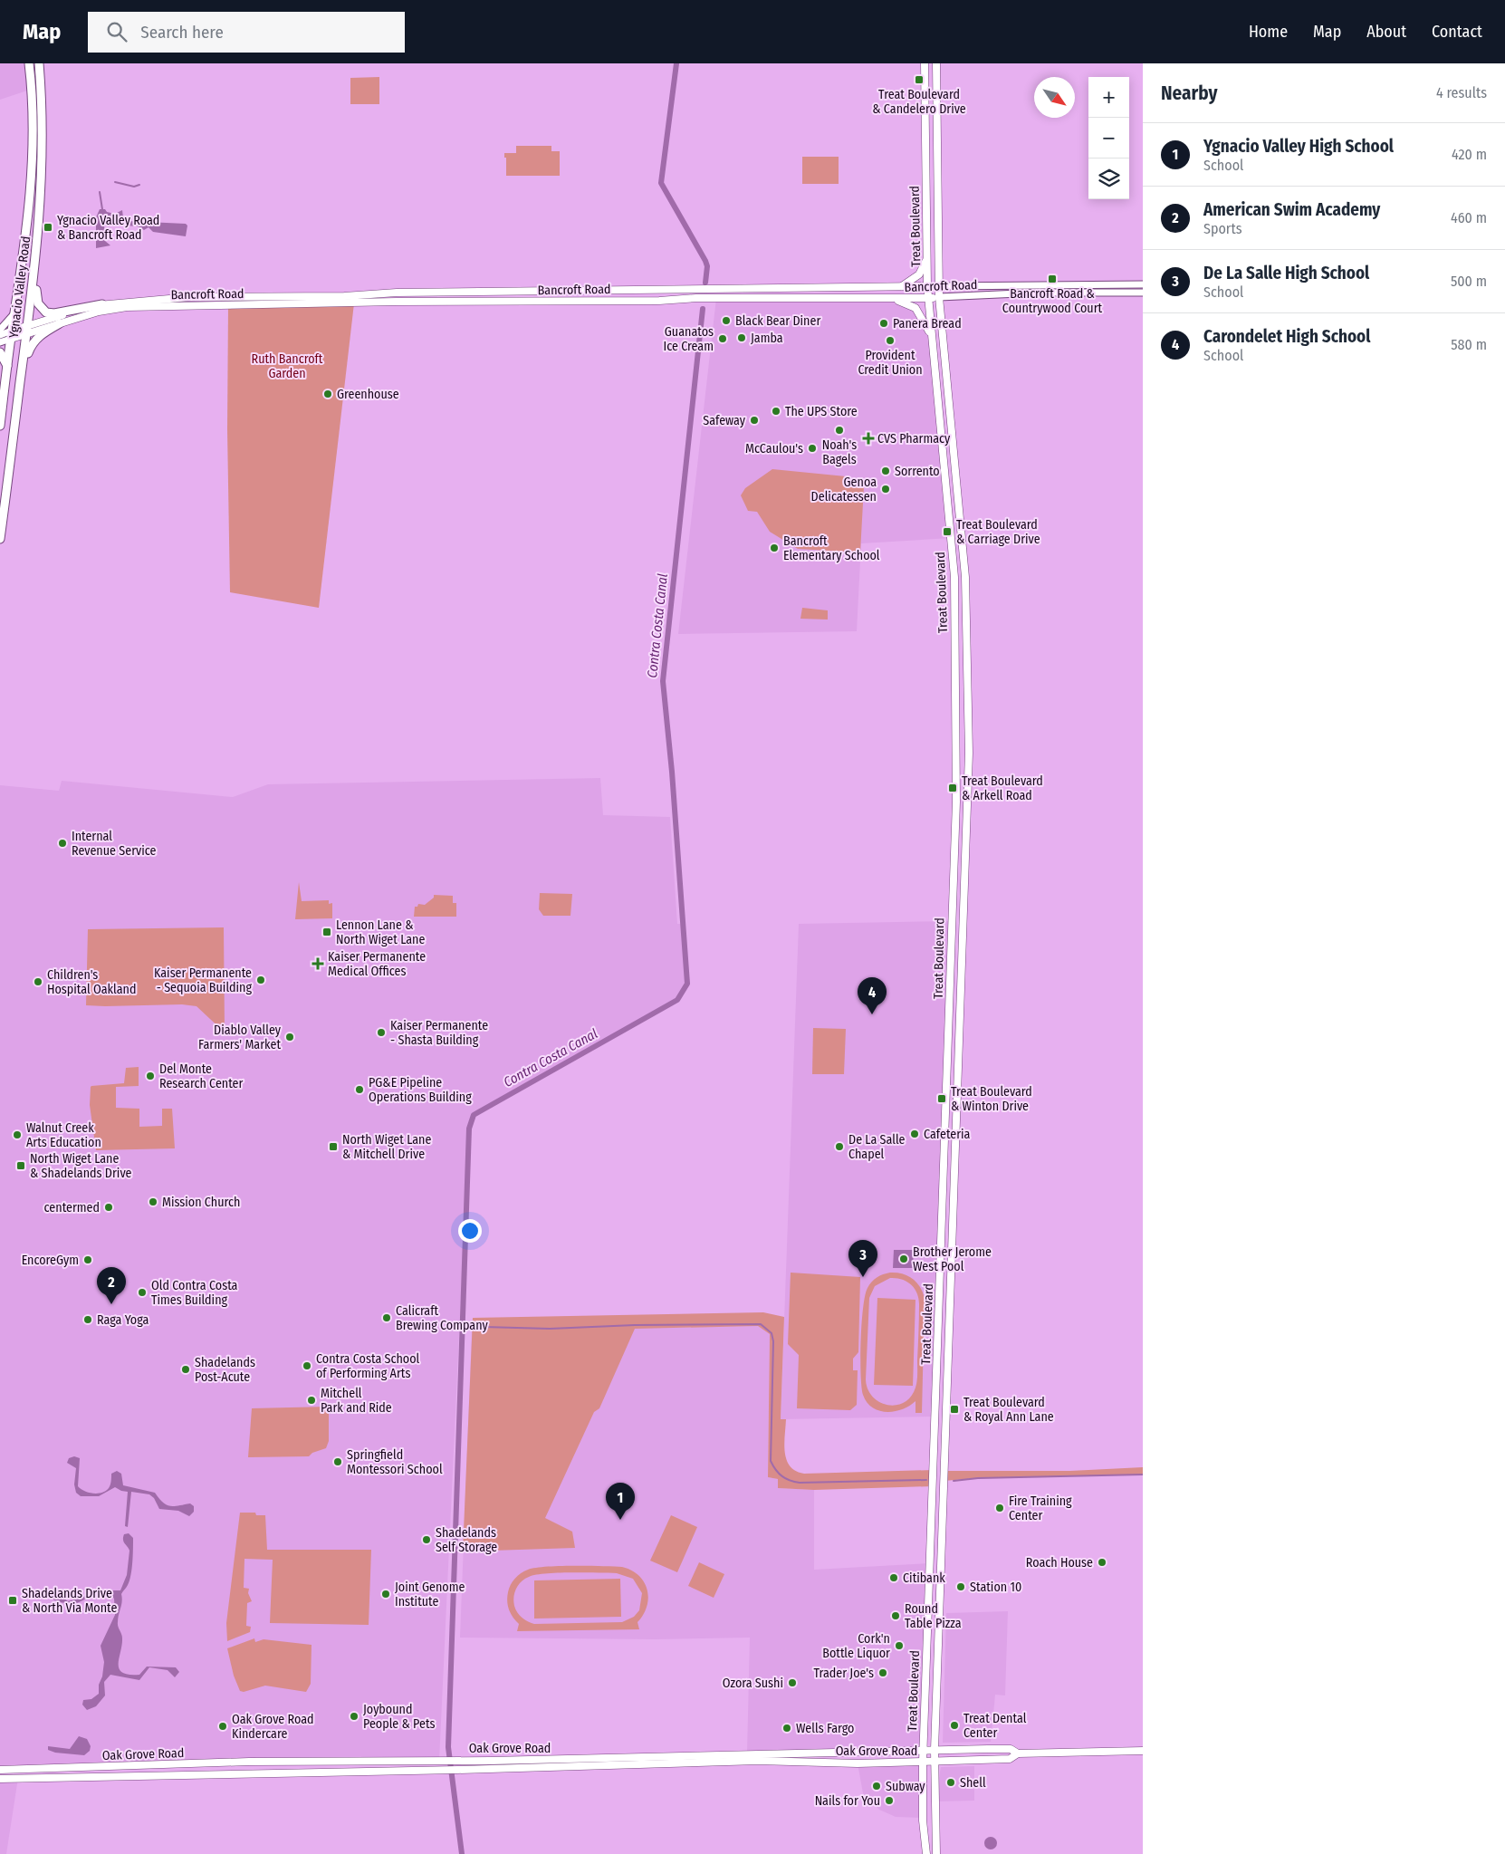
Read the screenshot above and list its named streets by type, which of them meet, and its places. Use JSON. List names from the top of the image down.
{
  "streets": {
    "highway": ["Ygnacio Valley Road"],
    "main road": ["Treat Boulevard", "Bancroft Road", "Oak Grove Road"]
  },
  "crossings": [
    ["Treat Boulevard", "Bancroft Road"],
    ["Treat Boulevard", "Oak Grove Road"],
    ["Bancroft Road", "Ygnacio Valley Road"]
  ],
  "water": ["Contra Costa Canal"],
  "parks": ["Ruth Bancroft Garden"],
  "places": {
    "transit": [
      "Treat Boulevard & Candelero Drive",
      "Ygnacio Valley Road & Bancroft Road",
      "Bancroft Road & Countrywood Court",
      "Treat Boulevard & Carriage Drive",
      "Treat Boulevard & Arkell Road",
      "Lennon Lane & North Wiget Lane",
      "Treat Boulevard & Winton Drive",
      "North Wiget Lane & Mitchell Drive",
      "North Wiget Lane & Shadelands Drive",
      "Treat Boulevard & Royal Ann Lane",
      "Shadelands Drive & North Via Monte"
    ],
    "other": [
      "Black Bear Diner",
      "Panera Bread",
      "Jamba",
      "Guanatos Ice Cream",
      "Provident Credit Union",
      "Greenhouse",
      "The UPS Store",
      "Safeway",
      "Noah's Bagels",
      "McCaulou's",
      "Sorrento",
      "Genoa Delicatessen",
      "Bancroft Elementary School",
      "Internal Revenue Service",
      "Kaiser Permanente - Sequoia Building",
      "Children's Hospital Oakland",
      "Kaiser Permanente - Shasta Building",
      "Diablo Valley Farmers' Market",
      "Del Monte Research Center",
      "PG&E Pipeline Operations Building",
      "Cafeteria",
      "Walnut Creek Arts Education",
      "De La Salle Chapel",
      "Mission Church",
      "centermed",
      "Brother Jerome West Pool",
      "EncoreGym",
      "Old Contra Costa Times Building",
      "Calicraft Brewing Company",
      "Raga Yoga",
      "Contra Costa School of Performing Arts",
      "Shadelands Post-Acute",
      "Mitchell Park and Ride",
      "Springfield Montessori School",
      "Fire Training Center",
      "Shadelands Self Storage",
      "Roach House",
      "Citibank",
      "Station 10",
      "Joint Genome Institute",
      "Round Table Pizza",
      "Cork'n Bottle Liquor",
      "Trader Joe's",
      "Ozora Sushi",
      "Joybound People & Pets",
      "Treat Dental Center",
      "Oak Grove Road Kindercare",
      "Wells Fargo",
      "Shell",
      "Subway",
      "Nails for You"
    ],
    "health": ["CVS Pharmacy", "Kaiser Permanente Medical Offices"]
  },
  "north": "bottom right",
  "page": {
    "header": "Map",
    "search": "Search here",
    "nav": [
      "Home",
      "Map",
      "About",
      "Contact"
    ],
    "heading": ["Nearby", "4 results"],
    "map_buttons": ["+", "−"],
    "list": [
      {
        "mark": "1",
        "name": "Ygnacio Valley High School",
        "note": "School",
        "value": "420 m"
      },
      {
        "mark": "2",
        "name": "American Swim Academy",
        "note": "Sports",
        "value": "460 m"
      },
      {
        "mark": "3",
        "name": "De La Salle High School",
        "note": "School",
        "value": "500 m"
      },
      {
        "mark": "4",
        "name": "Carondelet High School",
        "note": "School",
        "value": "580 m"
      }
    ],
    "pins": [
      "4",
      "3",
      "2",
      "1"
    ]
  }
}
